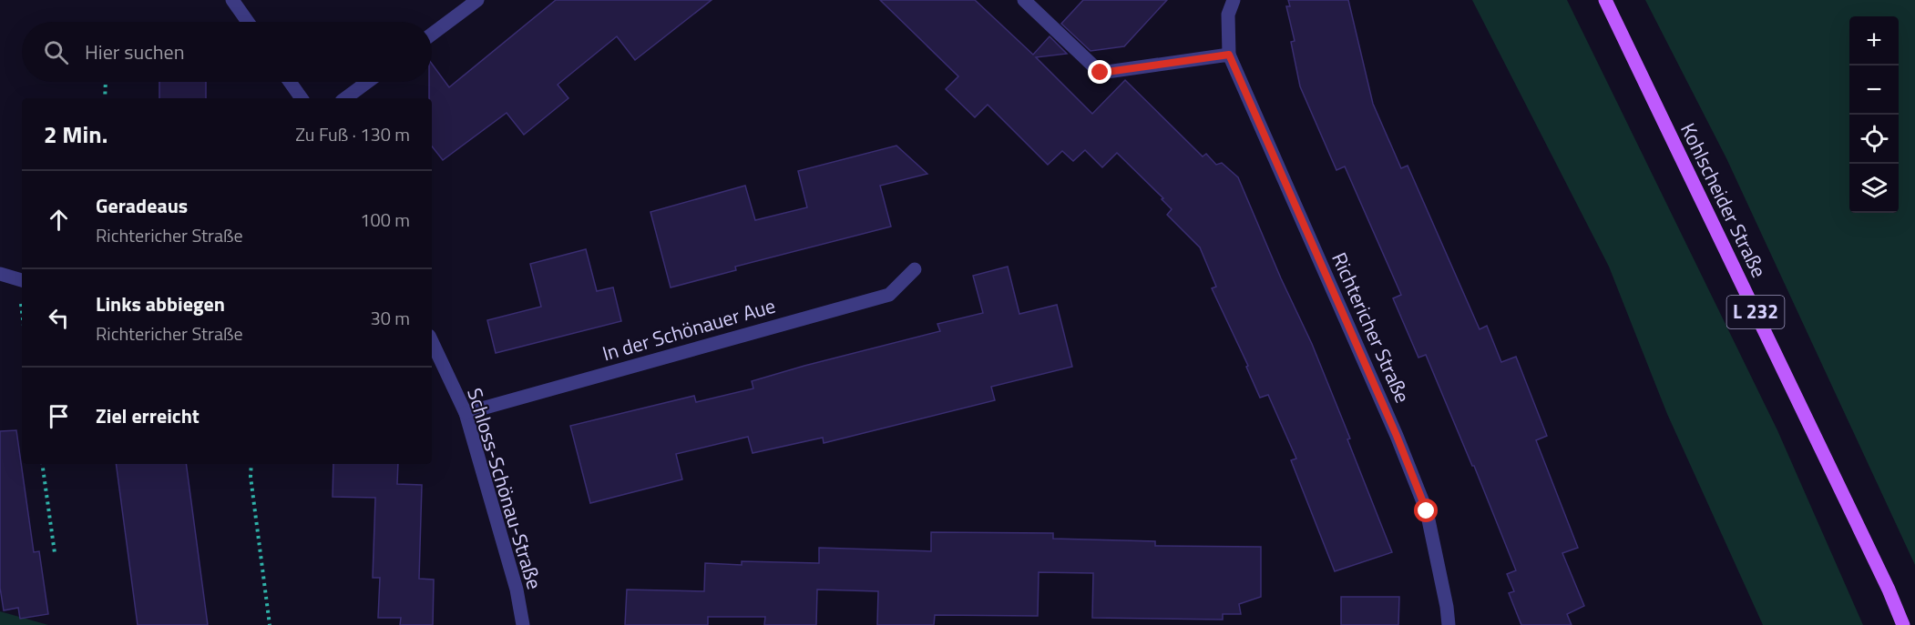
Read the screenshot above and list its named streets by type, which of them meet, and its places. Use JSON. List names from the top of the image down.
{
  "streets": {
    "main road": ["Kohlscheider Straße", "L 232"],
    "street": ["Richtericher Straße", "In der Schönauer Aue", "Schloss-Schönau-Straße"]
  },
  "crossings": [
    ["In der Schönauer Aue", "Schloss-Schönau-Straße"]
  ],
  "page": {
    "map_buttons": ["+", "−"],
    "search": "Hier suchen",
    "heading": ["2 Min.", "Zu Fuß · 130 m"],
    "list": [
      ["Geradeaus", "Richtericher Straße", "100 m"],
      ["Links abbiegen", "Richtericher Straße", "30 m"],
      "Ziel erreicht"
    ]
  }
}
